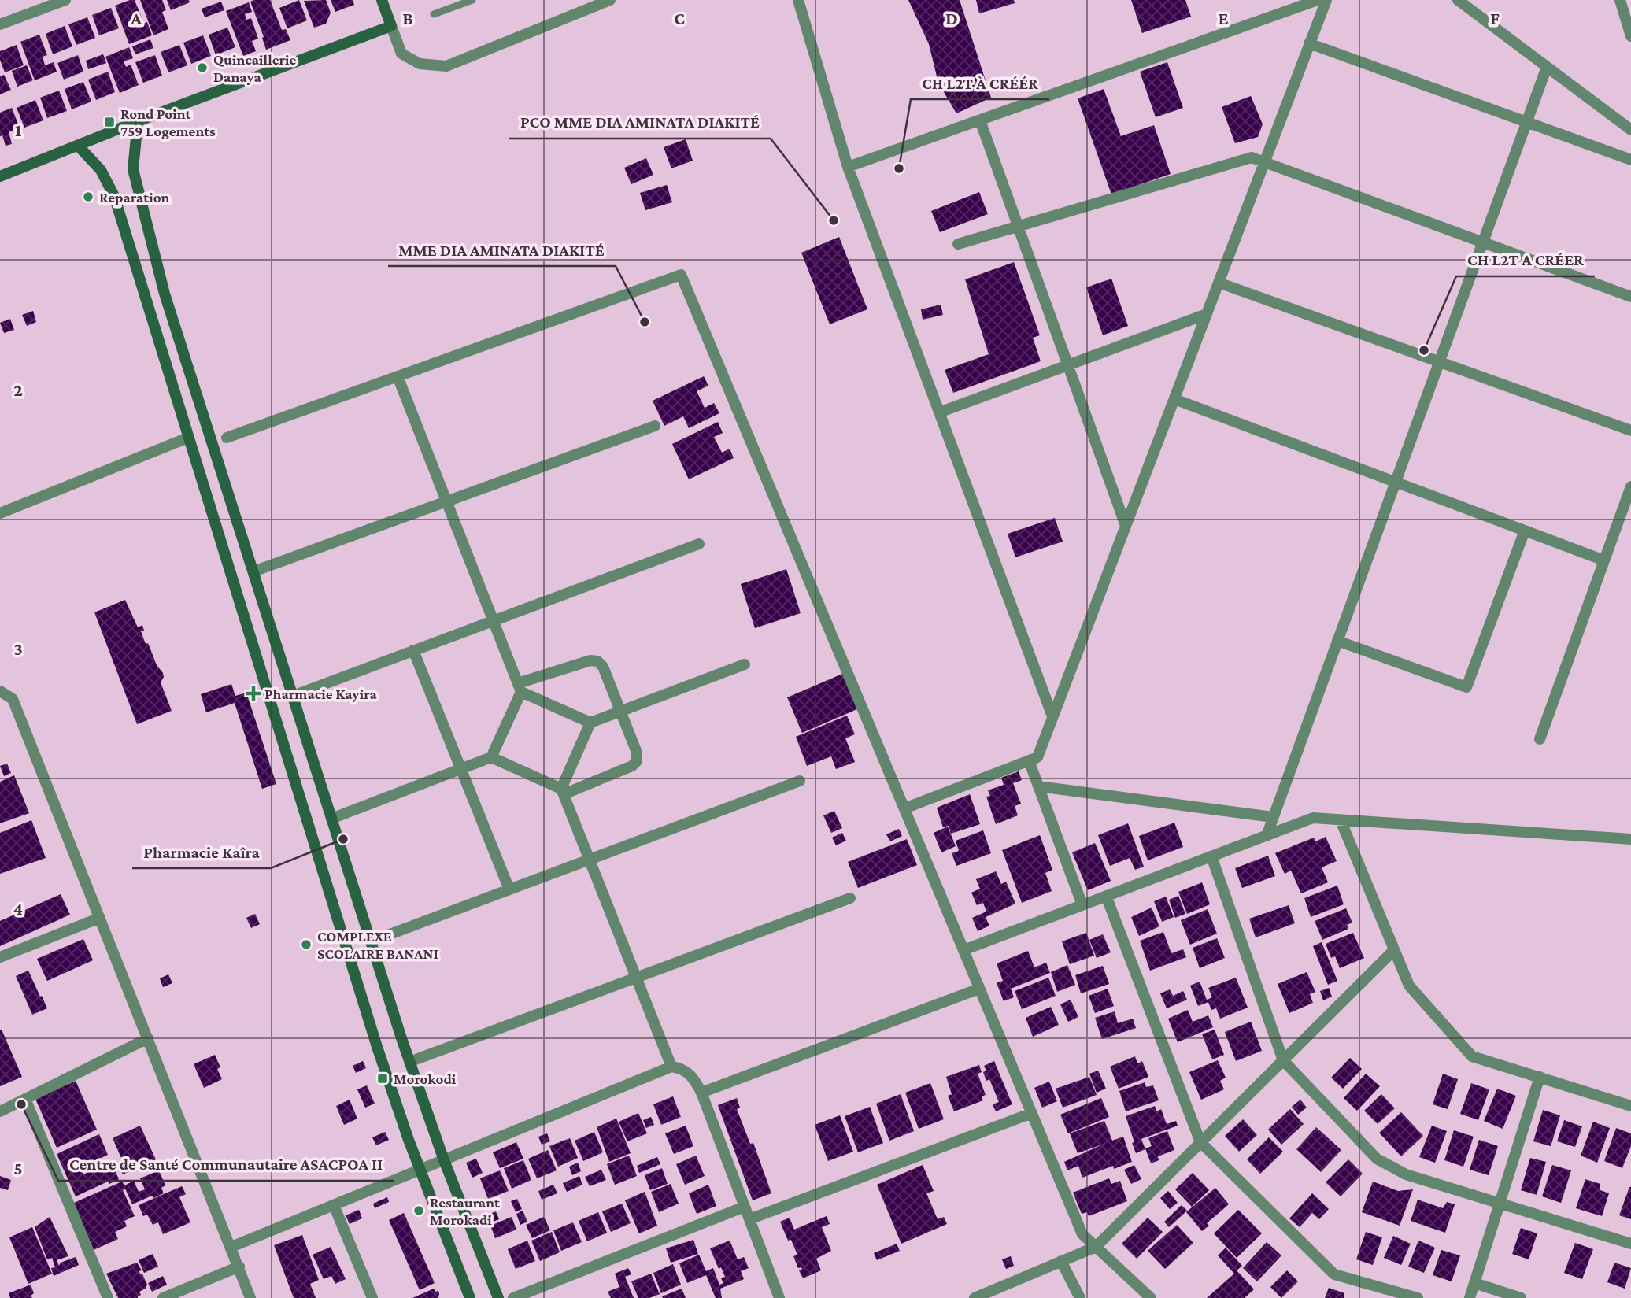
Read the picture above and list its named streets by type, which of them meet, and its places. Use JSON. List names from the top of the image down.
{
  "places": {
    "other": [
      "Quincaillerie Danaya",
      "CH L2T À CRÉÉR",
      "Reparation",
      "PCO MME DIA AMINATA DIAKITÉ",
      "MME DIA AMINATA DIAKITÉ",
      "CH L2T A CRÉER",
      "Pharmacie Kaîra",
      "COMPLEXE SCOLAIRE BANANI",
      "Centre de Santé Communautaire ASACPOA II",
      "Restaurant Morokadi"
    ],
    "transit": ["Rond Point 759 Logements", "Morokodi"],
    "health": ["Pharmacie Kayira"]
  },
  "grid": {
    "columns": [
      "A",
      "B",
      "C",
      "D",
      "E",
      "F"
    ],
    "rows": [
      "1",
      "2",
      "3",
      "4",
      "5"
    ]
  }
}
